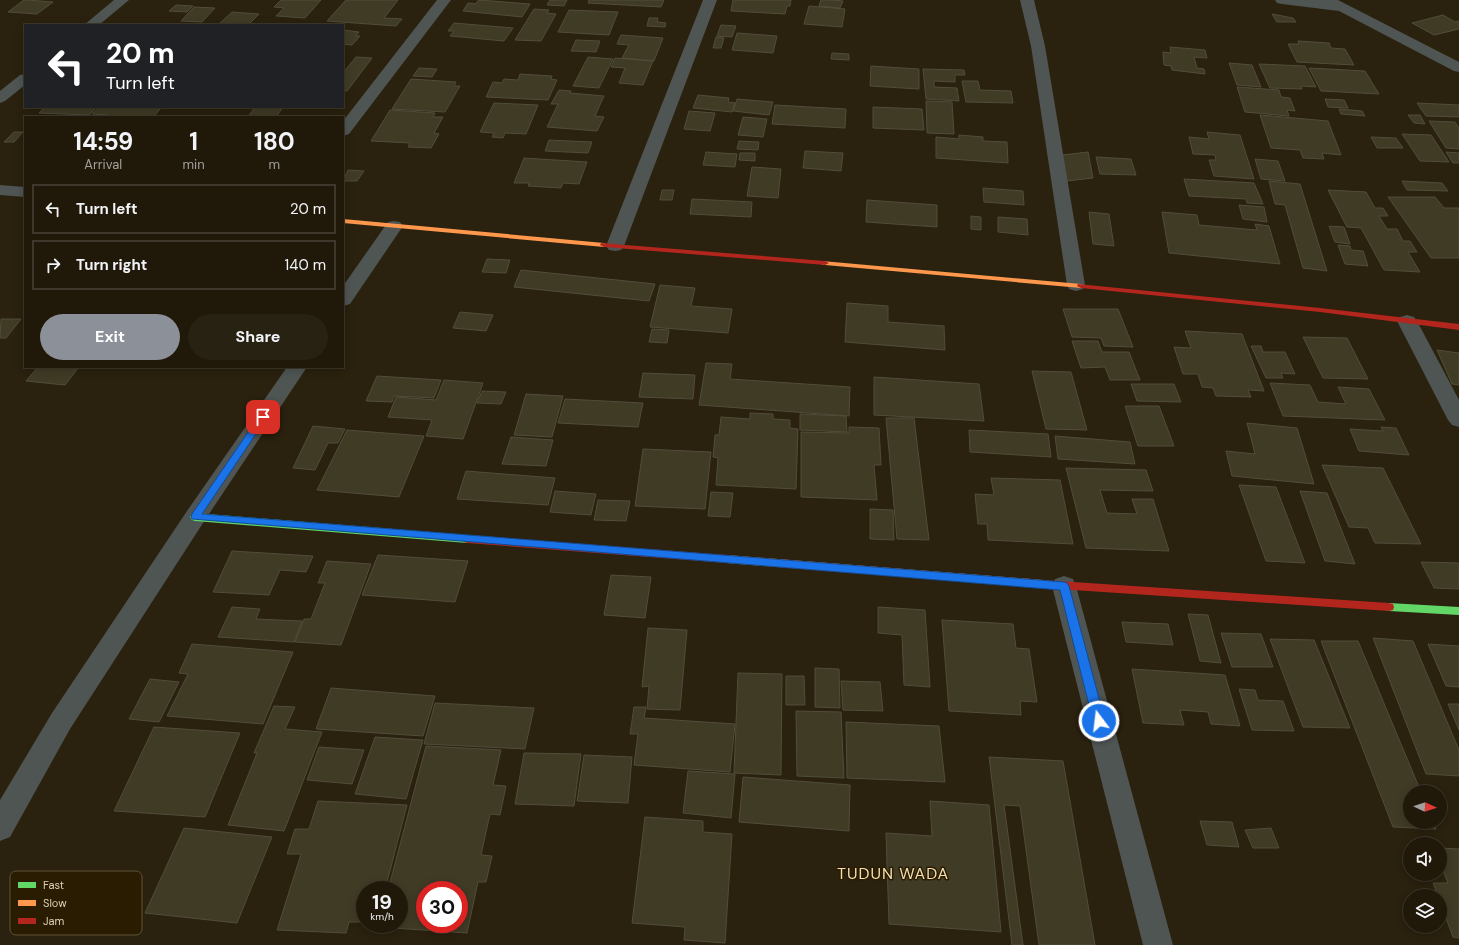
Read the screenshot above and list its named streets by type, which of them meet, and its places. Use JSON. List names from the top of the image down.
{
  "districts": ["TUDUN WADA"],
  "legend": ["Fast", "Slow", "Jam"],
  "north": "right",
  "page": {
    "turn": ["20 m", "Turn left"],
    "eta": [
      "14:59",
      "Arrival",
      "1",
      "min",
      "180",
      "m"
    ],
    "list": [
      {
        "name": "Turn left",
        "value": "20 m"
      },
      {
        "name": "Turn right",
        "value": "140 m"
      }
    ],
    "buttons": ["Exit", "Share"],
    "speed": "19 km/h",
    "limit": "30"
  }
}
